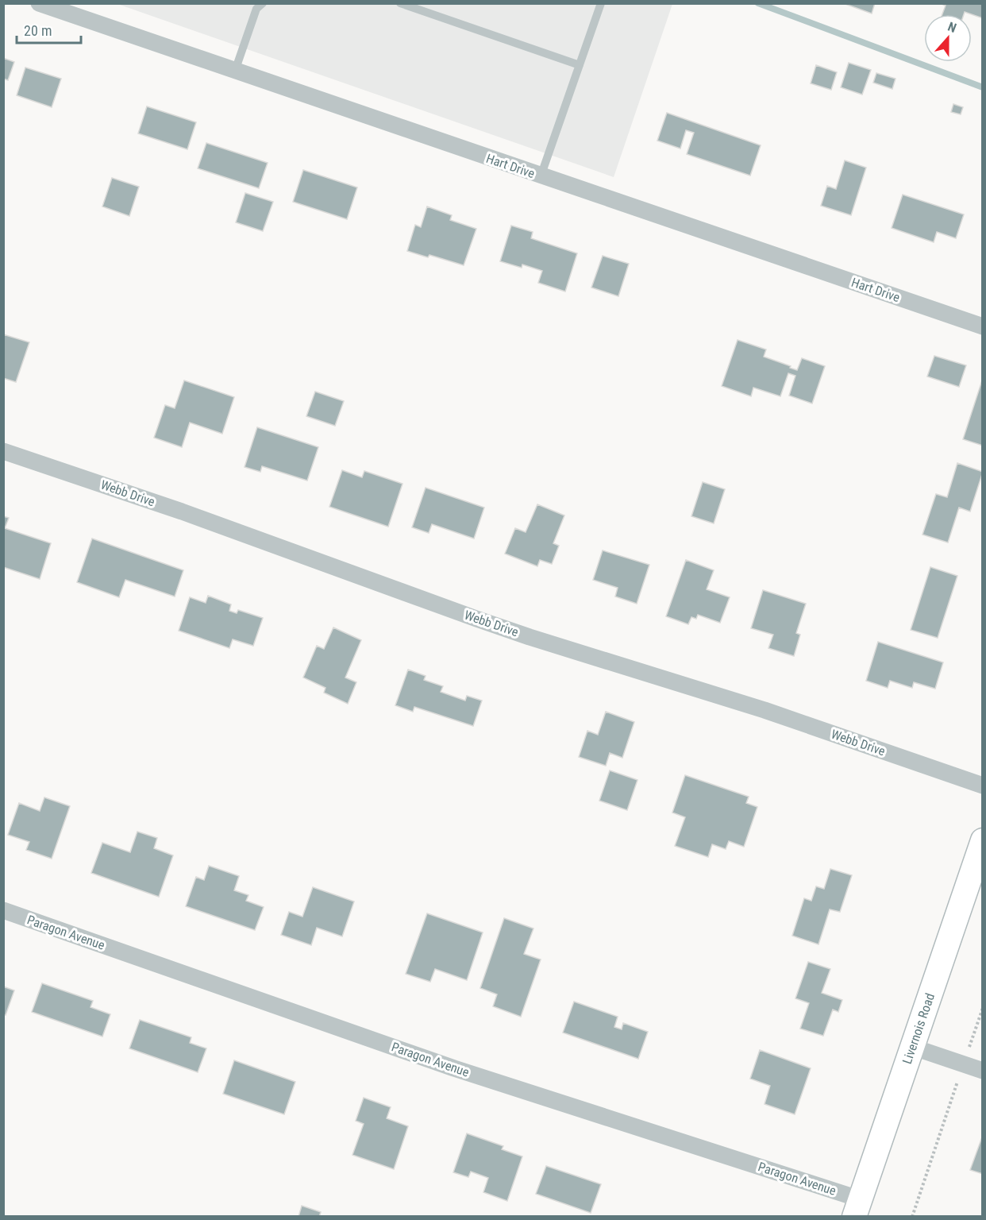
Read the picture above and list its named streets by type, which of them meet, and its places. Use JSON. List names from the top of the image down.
{
  "streets": {
    "main road": ["Livernois Road"],
    "street": ["Hart Drive", "Webb Drive", "Paragon Avenue"]
  },
  "crossings": [
    ["Paragon Avenue", "Livernois Road"]
  ],
  "scale_bar": "20 m",
  "north": "top"
}
